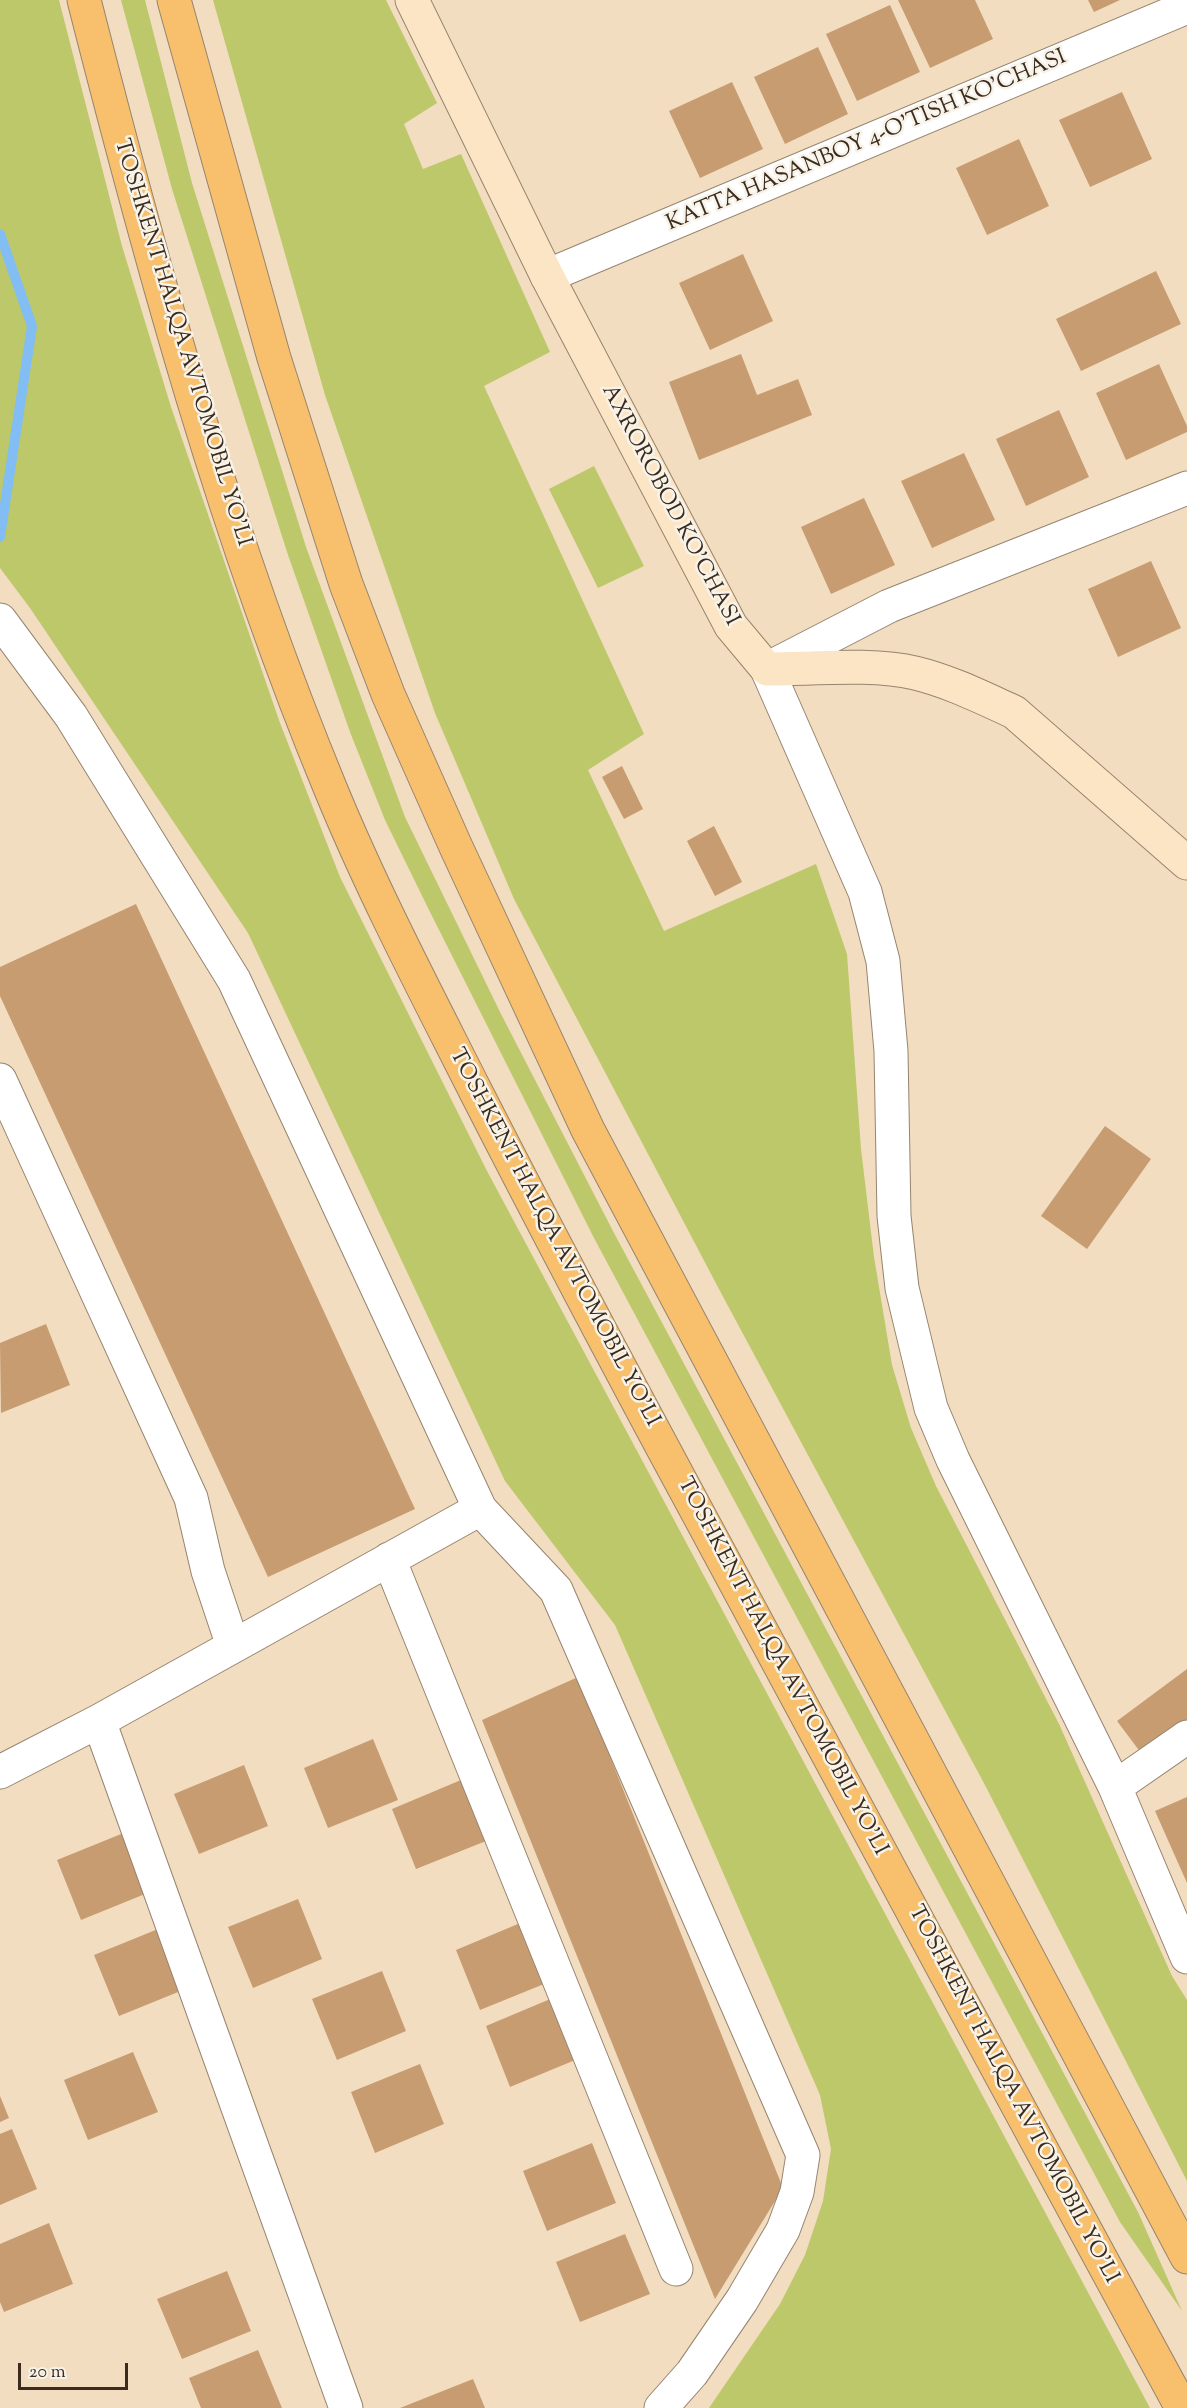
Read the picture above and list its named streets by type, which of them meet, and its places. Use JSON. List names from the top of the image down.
{
  "streets": {
    "highway": ["TOSHKENT HALQA AVTOMOBIL YO'LI"],
    "street": ["KATTA HASANBOY 4-O'TISH KO'CHASI", "AXROROBOD KO'CHASI"]
  },
  "crossings": [
    ["KATTA HASANBOY 4-O'TISH KO'CHASI", "AXROROBOD KO'CHASI"]
  ],
  "scale_bar": "20 m"
}
